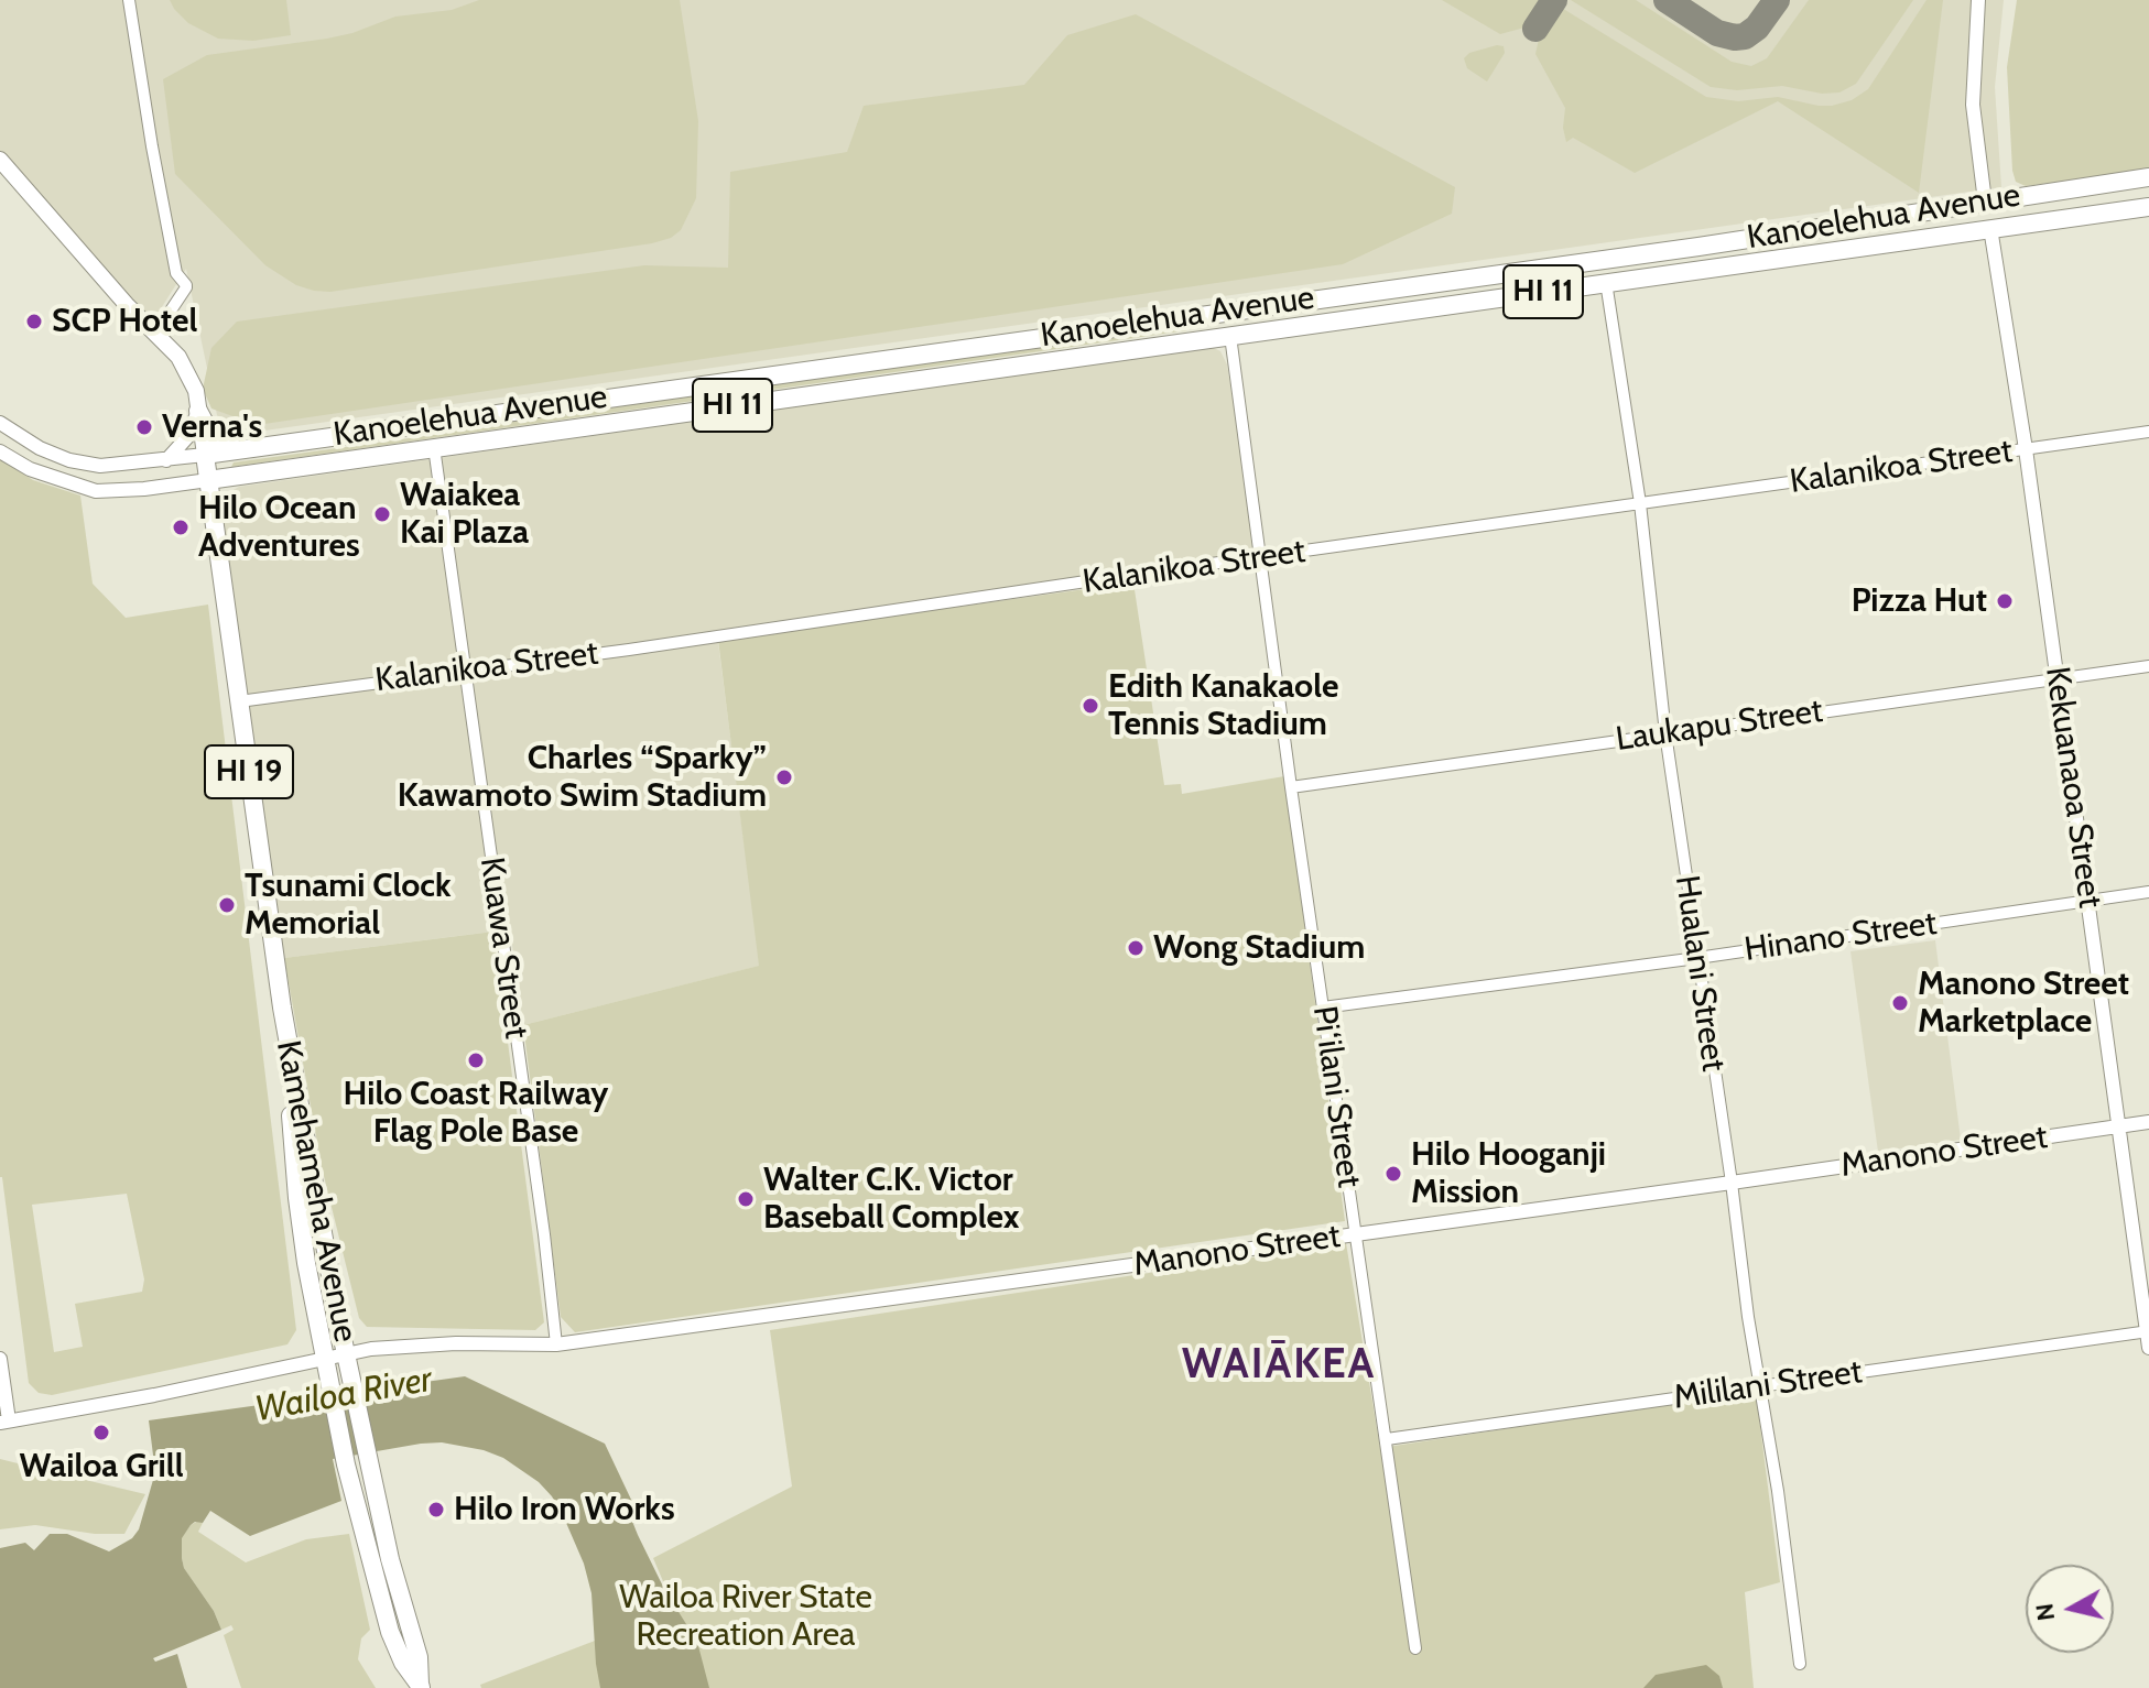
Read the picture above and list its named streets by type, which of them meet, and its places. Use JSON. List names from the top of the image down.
{
  "streets": {
    "main road": [
      "Kanoelehua Avenue",
      "HI 11",
      "HI 19",
      "Kamehameha Avenue"
    ],
    "street": [
      "Kalanikoa Street",
      "Laukapu Street",
      "Kekuanaoa Street",
      "Hinano Street",
      "Kuawa Street",
      "Hualani Street",
      "Pi‘ilani Street",
      "Manono Street",
      "Mililani Street"
    ]
  },
  "crossings": [
    ["Kanoelehua Avenue", "HI 19"],
    ["Kanoelehua Avenue", "Kekuanaoa Street"],
    ["Kanoelehua Avenue", "Kuawa Street"],
    ["Kanoelehua Avenue", "Hualani Street"],
    ["Kanoelehua Avenue", "Pi‘ilani Street"],
    ["Kanoelehua Avenue", "Kamehameha Avenue"],
    ["Kalanikoa Street", "Kekuanaoa Street"],
    ["Kalanikoa Street", "Kuawa Street"],
    ["Kalanikoa Street", "Hualani Street"],
    ["Kalanikoa Street", "Pi‘ilani Street"],
    ["Kalanikoa Street", "Kamehameha Avenue"],
    ["Laukapu Street", "Kekuanaoa Street"],
    ["Laukapu Street", "Hualani Street"],
    ["Laukapu Street", "Pi‘ilani Street"],
    ["HI 19", "Kamehameha Avenue"],
    ["Kekuanaoa Street", "Hinano Street"],
    ["Kekuanaoa Street", "Manono Street"],
    ["Kekuanaoa Street", "Mililani Street"],
    ["Hinano Street", "Hualani Street"],
    ["Hinano Street", "Pi‘ilani Street"],
    ["Kuawa Street", "Manono Street"],
    ["Hualani Street", "Manono Street"],
    ["Hualani Street", "Mililani Street"],
    ["Pi‘ilani Street", "Manono Street"],
    ["Pi‘ilani Street", "Mililani Street"],
    ["Manono Street", "Kamehameha Avenue"]
  ],
  "districts": ["WAIĀKEA"],
  "water": ["Wailoa River"],
  "parks": ["Wailoa River State Recreation Area"],
  "places": [
    "SCP Hotel",
    "Verna's",
    "Waiakea Kai Plaza",
    "Hilo Ocean Adventures",
    "Pizza Hut",
    "Edith Kanakaole Tennis Stadium",
    "Charles “Sparky” Kawamoto Swim Stadium",
    "Tsunami Clock Memorial",
    "Wong Stadium",
    "Manono Street Marketplace",
    "Hilo Coast Railway Flag Pole Base",
    "Hilo Hooganji Mission",
    "Walter C.K. Victor Baseball Complex",
    "Wailoa Grill",
    "Hilo Iron Works"
  ],
  "north": "left"
}
